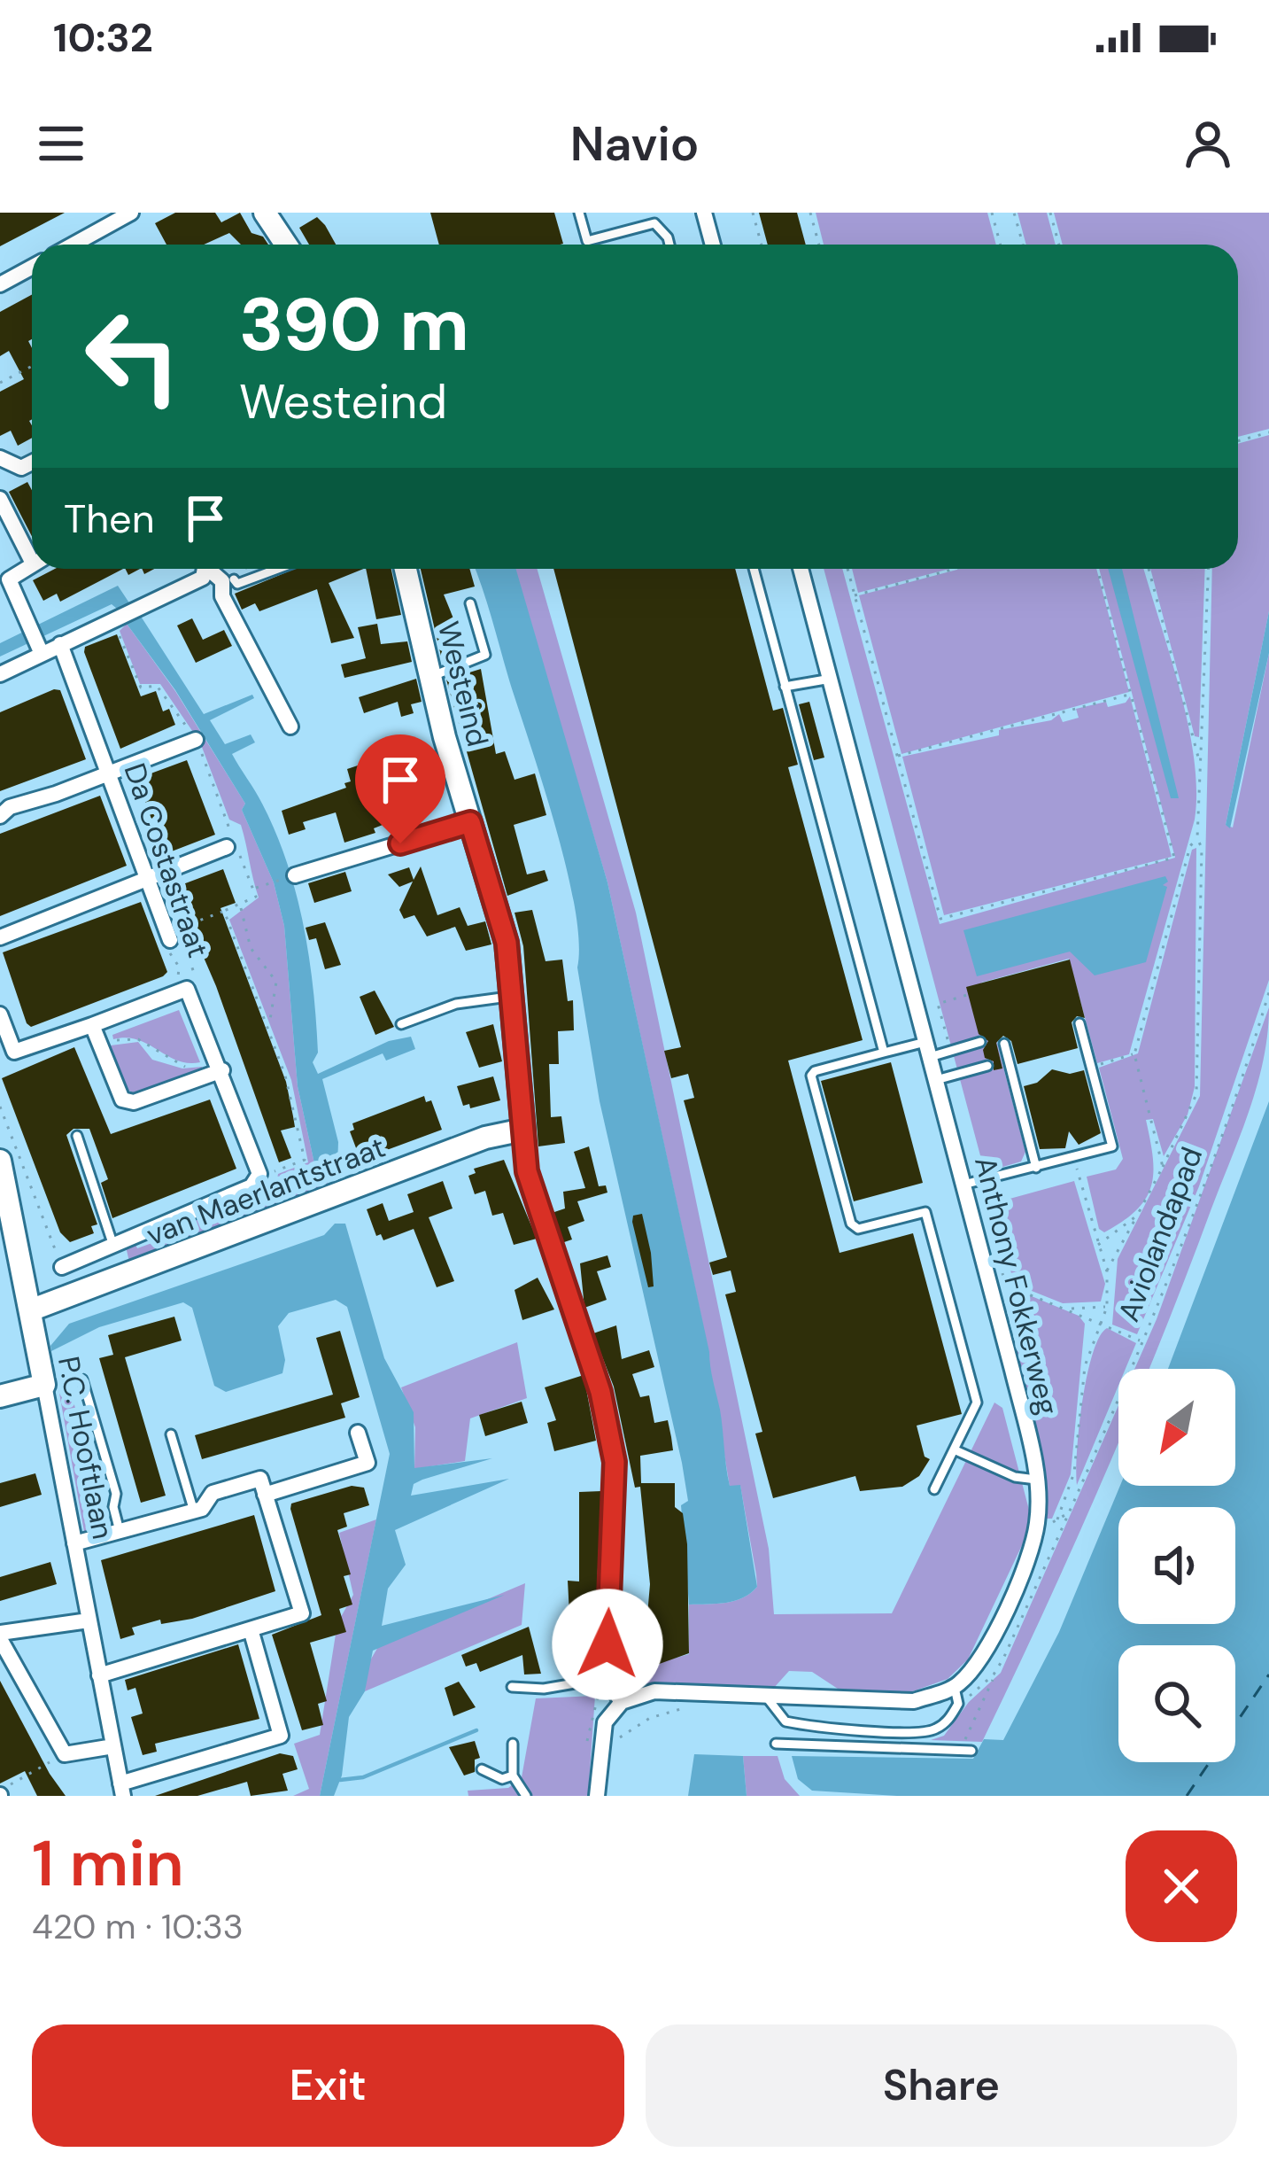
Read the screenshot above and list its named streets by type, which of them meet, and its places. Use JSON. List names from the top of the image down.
{
  "streets": {
    "street": [
      "Westeind",
      "Da Costastraat",
      "van Maerlantstraat",
      "Anthony Fokkerweg",
      "P.C. Hooftlaan"
    ],
    "path": ["Aviolandapad"]
  },
  "crossings": [
    ["Westeind", "van Maerlantstraat"],
    ["van Maerlantstraat", "P.C. Hooftlaan"]
  ],
  "north": "bottom left",
  "page": {
    "status": "10:32",
    "header": "Navio",
    "turn": ["390 m", "Westeind"],
    "then": "Then",
    "heading": ["1 min", "420 m · 10:33"],
    "buttons": ["Exit", "Share"]
  }
}
